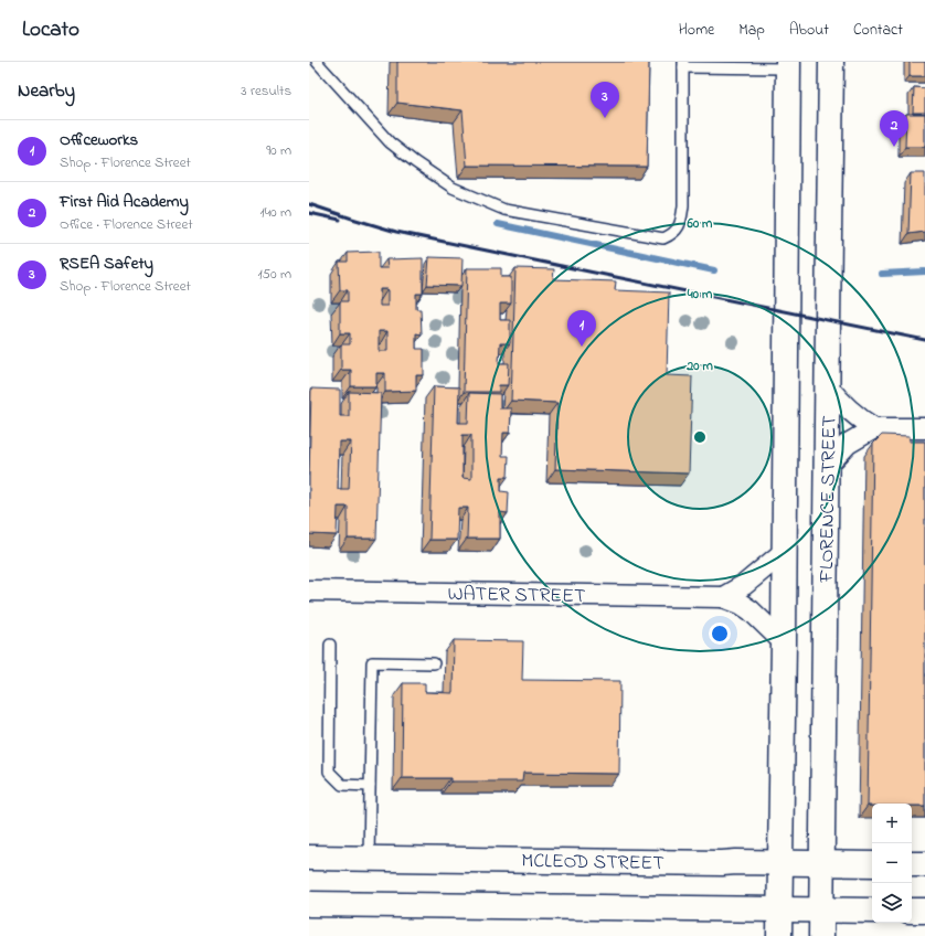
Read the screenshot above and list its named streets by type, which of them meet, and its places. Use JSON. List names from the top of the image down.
{
  "streets": {
    "main road": ["FLORENCE STREET", "MCLEOD STREET"],
    "street": ["WATER STREET"]
  },
  "crossings": [
    ["FLORENCE STREET", "WATER STREET"],
    ["FLORENCE STREET", "MCLEOD STREET"]
  ],
  "page": {
    "header": "Locato",
    "nav": [
      "Home",
      "Map",
      "About",
      "Contact"
    ],
    "heading": ["Nearby", "3 results"],
    "pins": ["3", "2", "1"],
    "list": [
      {
        "mark": "1",
        "name": "Officeworks",
        "note": "Shop · Florence Street",
        "value": "90 m"
      },
      {
        "mark": "2",
        "name": "First Aid Academy",
        "note": "Office · Florence Street",
        "value": "140 m"
      },
      {
        "mark": "3",
        "name": "RSEA Safety",
        "note": "Shop · Florence Street",
        "value": "150 m"
      }
    ],
    "map_buttons": ["+", "−"]
  },
  "rings": ["60 m", "40 m", "20 m"]
}
